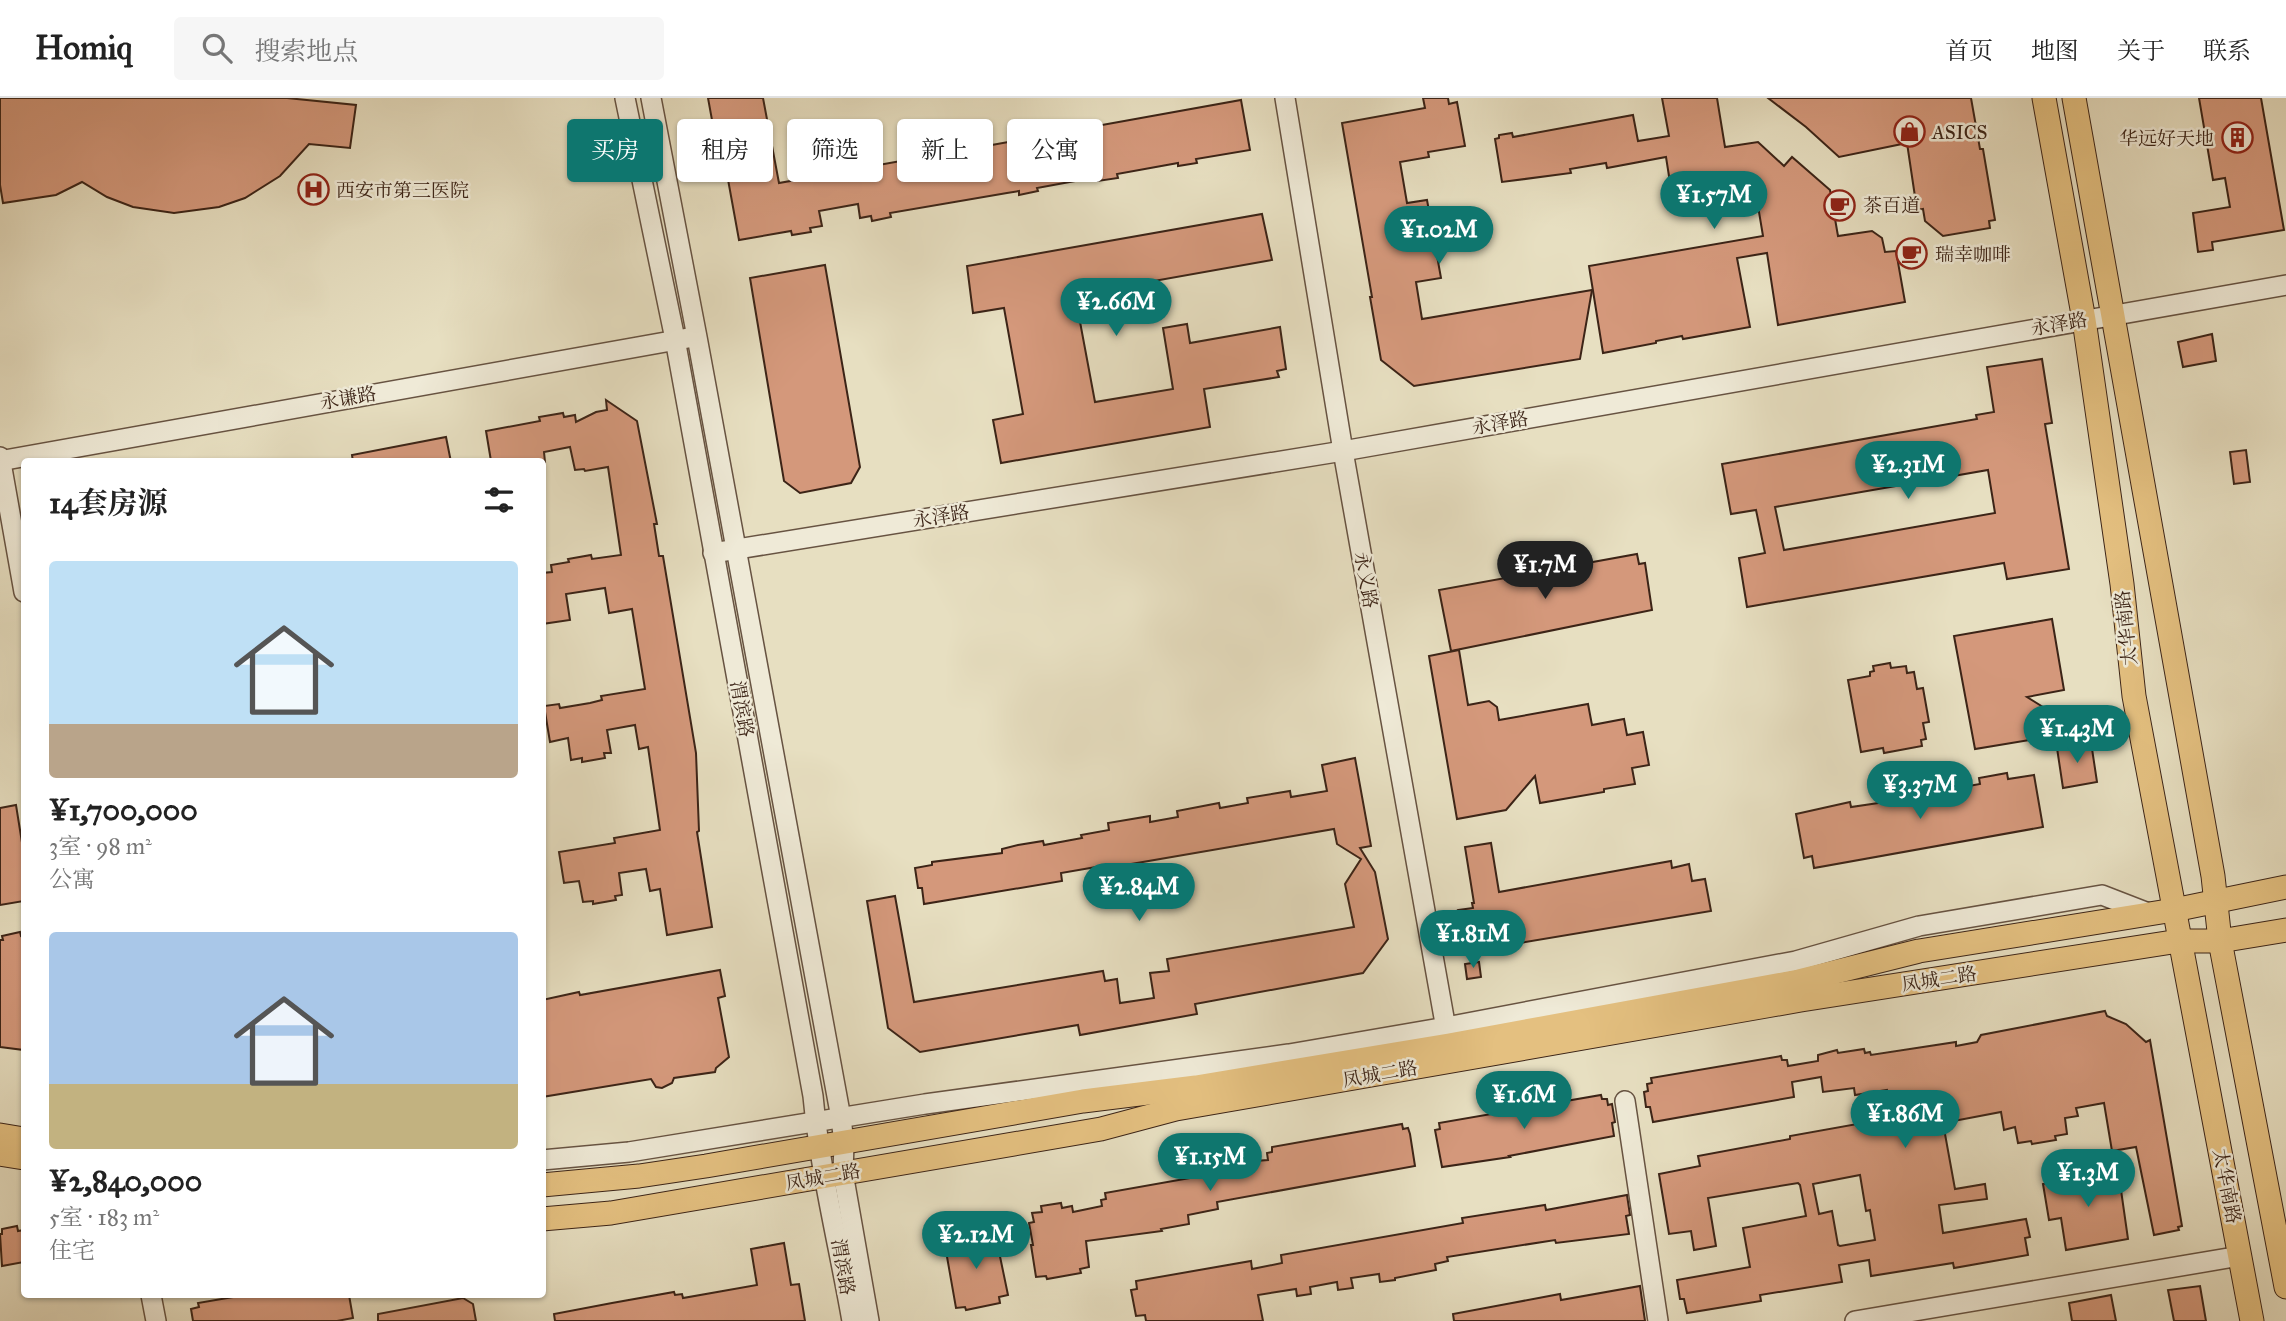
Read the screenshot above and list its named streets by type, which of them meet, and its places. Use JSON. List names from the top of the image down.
{
  "streets": {
    "main road": ["太华南路", "凤城二路"],
    "street": [
      "永泽路",
      "永谦路",
      "永义路",
      "渭滨路"
    ]
  },
  "crossings": [
    ["永泽路", "永义路"],
    ["永泽路", "太华南路"],
    ["永泽路", "渭滨路"],
    ["永谦路", "渭滨路"],
    ["永义路", "凤城二路"],
    ["太华南路", "凤城二路"],
    ["渭滨路", "凤城二路"]
  ],
  "places": {
    "shop": ["ASICS"],
    "building": ["华远好天地"],
    "hospital": ["西安市第三医院"],
    "cafe": ["茶百道", "瑞幸咖啡"]
  },
  "page": {
    "header": "Homiq",
    "search": "搜索地点",
    "nav": [
      "首页",
      "地图",
      "关于",
      "联系"
    ],
    "chip": [
      "买房",
      "租房",
      "筛选",
      "新上",
      "公寓"
    ],
    "price": [
      "¥1.57M",
      "¥1.02M",
      "¥2.66M",
      "¥2.31M",
      "¥1.7M",
      "¥1.43M",
      "¥3.37M",
      "¥2.84M",
      "¥1.81M",
      "¥1.6M",
      "¥1.86M",
      "¥1.15M",
      "¥1.3M",
      "¥2.12M"
    ],
    "heading": "14套房源",
    "list": [
      {
        "name": "¥1,700,000",
        "note": "3室 · 98 m² · 公寓"
      },
      {
        "name": "¥2,840,000",
        "note": "5室 · 183 m² · 住宅"
      }
    ]
  }
}
